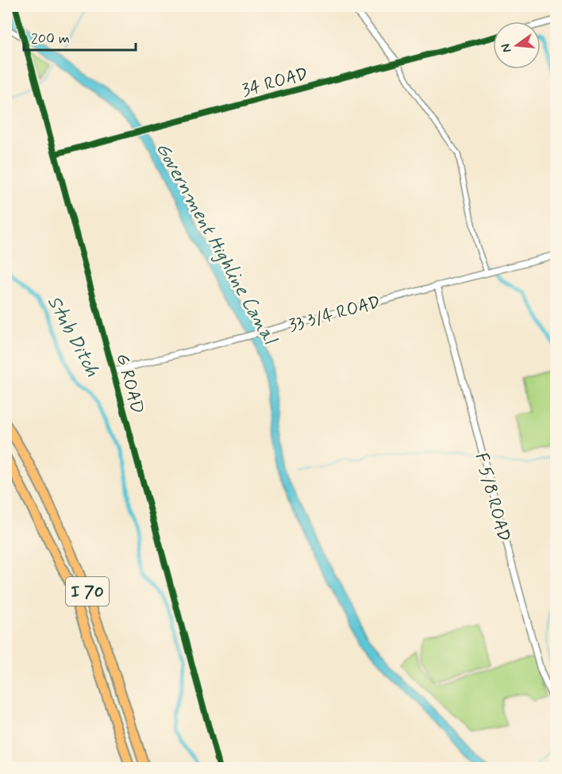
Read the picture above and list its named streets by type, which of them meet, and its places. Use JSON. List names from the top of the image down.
{
  "streets": {
    "highway": ["I 70"],
    "street": [
      "34 ROAD",
      "33 3/4 ROAD",
      "G ROAD",
      "F 5/8 ROAD"
    ]
  },
  "crossings": [
    ["34 ROAD", "G ROAD"],
    ["33 3/4 ROAD", "G ROAD"],
    ["33 3/4 ROAD", "F 5/8 ROAD"]
  ],
  "water": ["Government Highline Canal", "Stub Ditch"],
  "scale_bar": "200 m",
  "north": "left"
}
